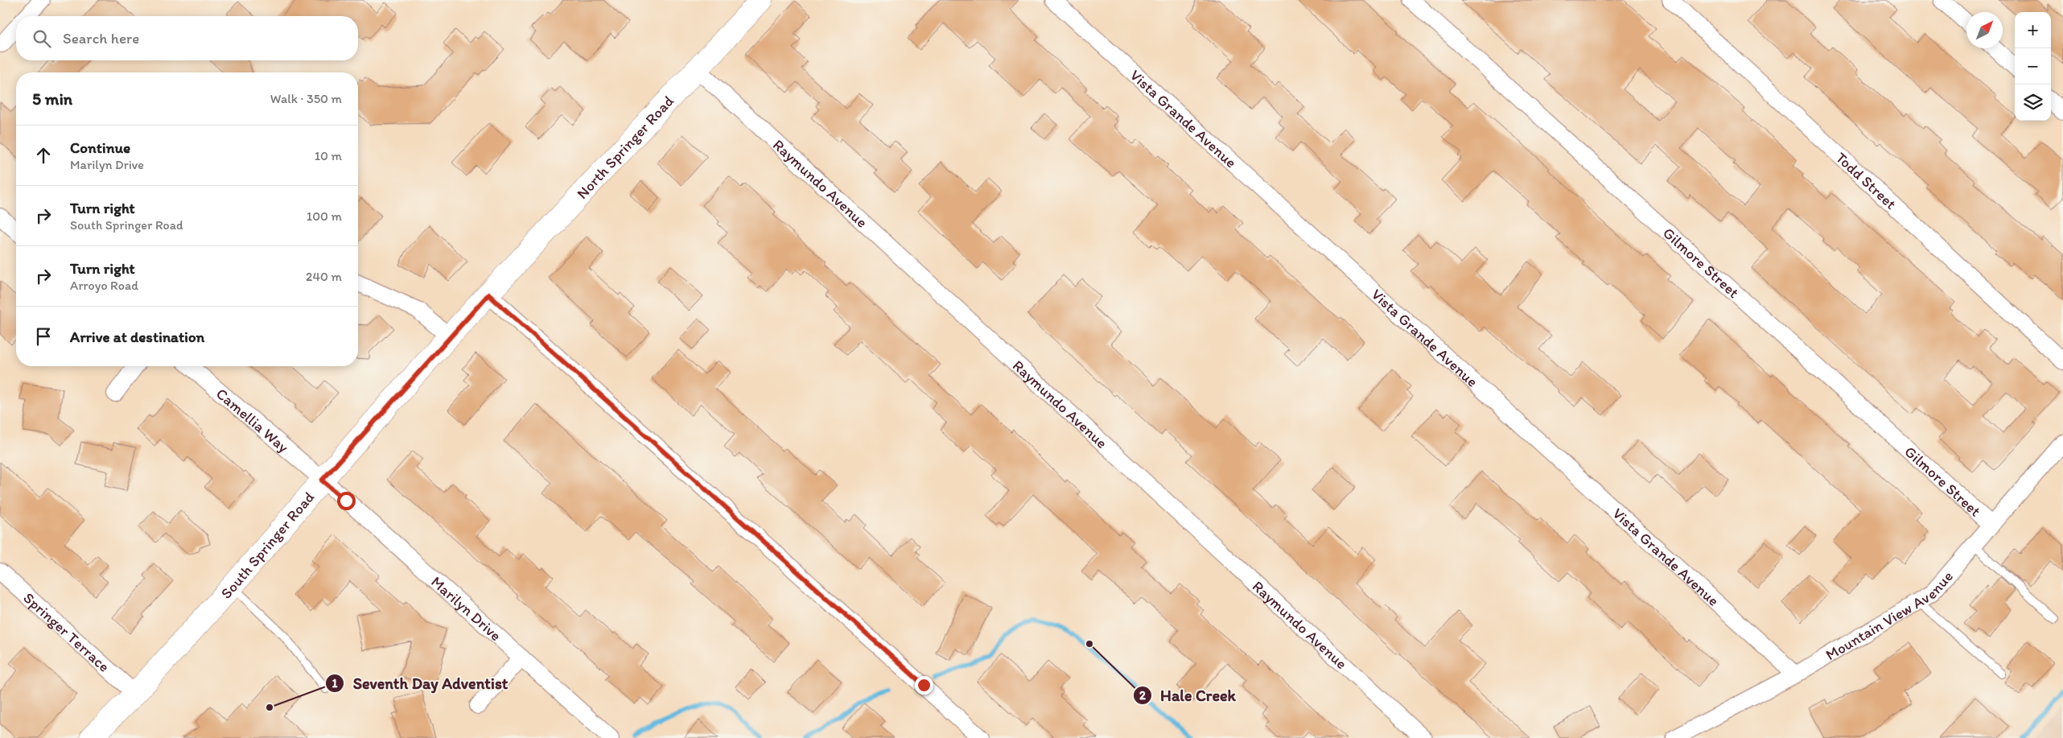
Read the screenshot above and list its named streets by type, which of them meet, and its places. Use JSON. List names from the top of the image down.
{
  "streets": {
    "street": [
      "Vista Grande Avenue",
      "North Springer Road",
      "Todd Street",
      "Raymundo Avenue",
      "Gilmore Street",
      "Camellia Way",
      "South Springer Road",
      "Marilyn Drive",
      "Mountain View Avenue",
      "Springer Terrace"
    ]
  },
  "crossings": [
    ["Vista Grande Avenue", "Mountain View Avenue"],
    ["North Springer Road", "Raymundo Avenue"],
    ["North Springer Road", "South Springer Road"],
    ["Gilmore Street", "Mountain View Avenue"],
    ["Camellia Way", "South Springer Road"],
    ["Camellia Way", "Marilyn Drive"],
    ["South Springer Road", "Marilyn Drive"],
    ["South Springer Road", "Springer Terrace"]
  ],
  "places": ["Hale Creek", "Seventh Day Adventist"],
  "north": "top right",
  "page": {
    "map_buttons": ["+", "−"],
    "search": "Search here",
    "heading": ["5 min", "Walk · 350 m"],
    "list": [
      ["Continue", "Marilyn Drive", "10 m"],
      ["Turn right", "South Springer Road", "100 m"],
      ["Turn right", "Arroyo Road", "240 m"],
      "Arrive at destination"
    ]
  }
}
